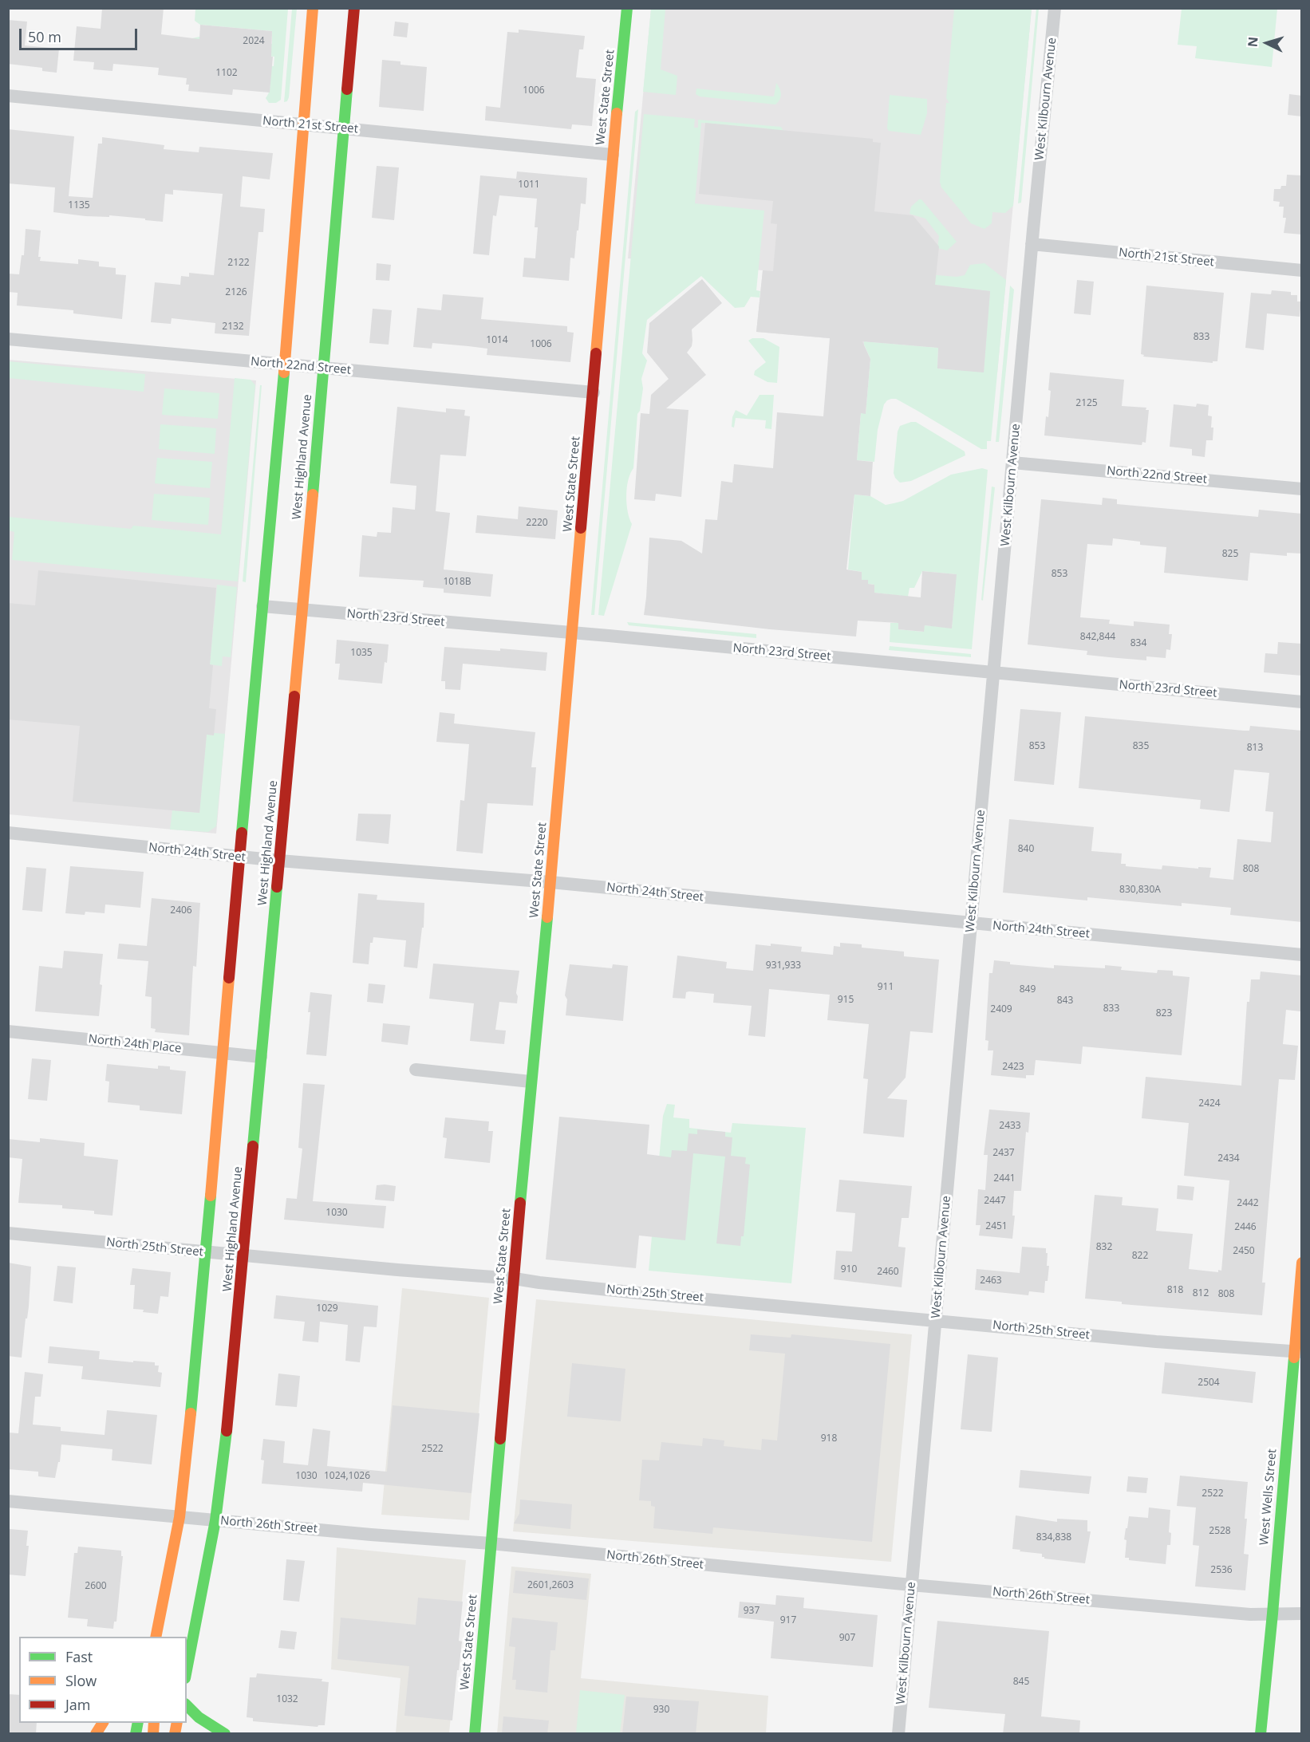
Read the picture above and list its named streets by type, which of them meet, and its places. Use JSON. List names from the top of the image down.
{
  "streets": {
    "main road": ["West State Street", "West Highland Avenue", "West Wells Street"],
    "street": [
      "West Kilbourn Avenue",
      "North 21st Street",
      "North 22nd Street",
      "North 23rd Street",
      "North 24th Street",
      "North 24th Place",
      "North 25th Street",
      "North 26th Street"
    ]
  },
  "crossings": [
    ["West State Street", "North 21st Street"],
    ["West State Street", "North 22nd Street"],
    ["West State Street", "North 23rd Street"],
    ["West State Street", "North 24th Street"],
    ["West State Street", "North 25th Street"],
    ["West State Street", "North 26th Street"],
    ["West Kilbourn Avenue", "North 21st Street"],
    ["West Kilbourn Avenue", "North 22nd Street"],
    ["West Kilbourn Avenue", "North 23rd Street"],
    ["West Kilbourn Avenue", "North 24th Street"],
    ["West Kilbourn Avenue", "North 25th Street"],
    ["West Kilbourn Avenue", "North 26th Street"],
    ["North 21st Street", "West Highland Avenue"],
    ["North 22nd Street", "West Highland Avenue"],
    ["West Highland Avenue", "North 23rd Street"],
    ["West Highland Avenue", "North 24th Street"],
    ["West Highland Avenue", "North 24th Place"],
    ["West Highland Avenue", "North 25th Street"],
    ["West Highland Avenue", "North 26th Street"],
    ["North 25th Street", "West Wells Street"],
    ["West Wells Street", "North 26th Street"]
  ],
  "house_numbers": [
    "2024",
    "1102",
    "1006",
    "1011",
    "1135",
    "2122",
    "2126",
    "2132",
    "833",
    "1014",
    "1006",
    "2125",
    "2220",
    "825",
    "853",
    "1018B",
    "842,844",
    "834",
    "1035",
    "853",
    "835",
    "813",
    "840",
    "808",
    "830,830A",
    "2406",
    "931,933",
    "911",
    "849",
    "915",
    "843",
    "833",
    "2409",
    "823",
    "2423",
    "2424",
    "2433",
    "2437",
    "2434",
    "2441",
    "2447",
    "2442",
    "1030",
    "2451",
    "2446",
    "832",
    "2450",
    "822",
    "910",
    "2460",
    "2463",
    "818",
    "812",
    "808",
    "1029",
    "2504",
    "918",
    "2522",
    "1030",
    "1024,1026",
    "2522",
    "2528",
    "834,838",
    "2536",
    "2601,2603",
    "2600",
    "937",
    "917",
    "907",
    "845",
    "1032",
    "930"
  ],
  "legend": ["Fast", "Slow", "Jam"],
  "scale_bar": "50 m",
  "north": "left"
}
